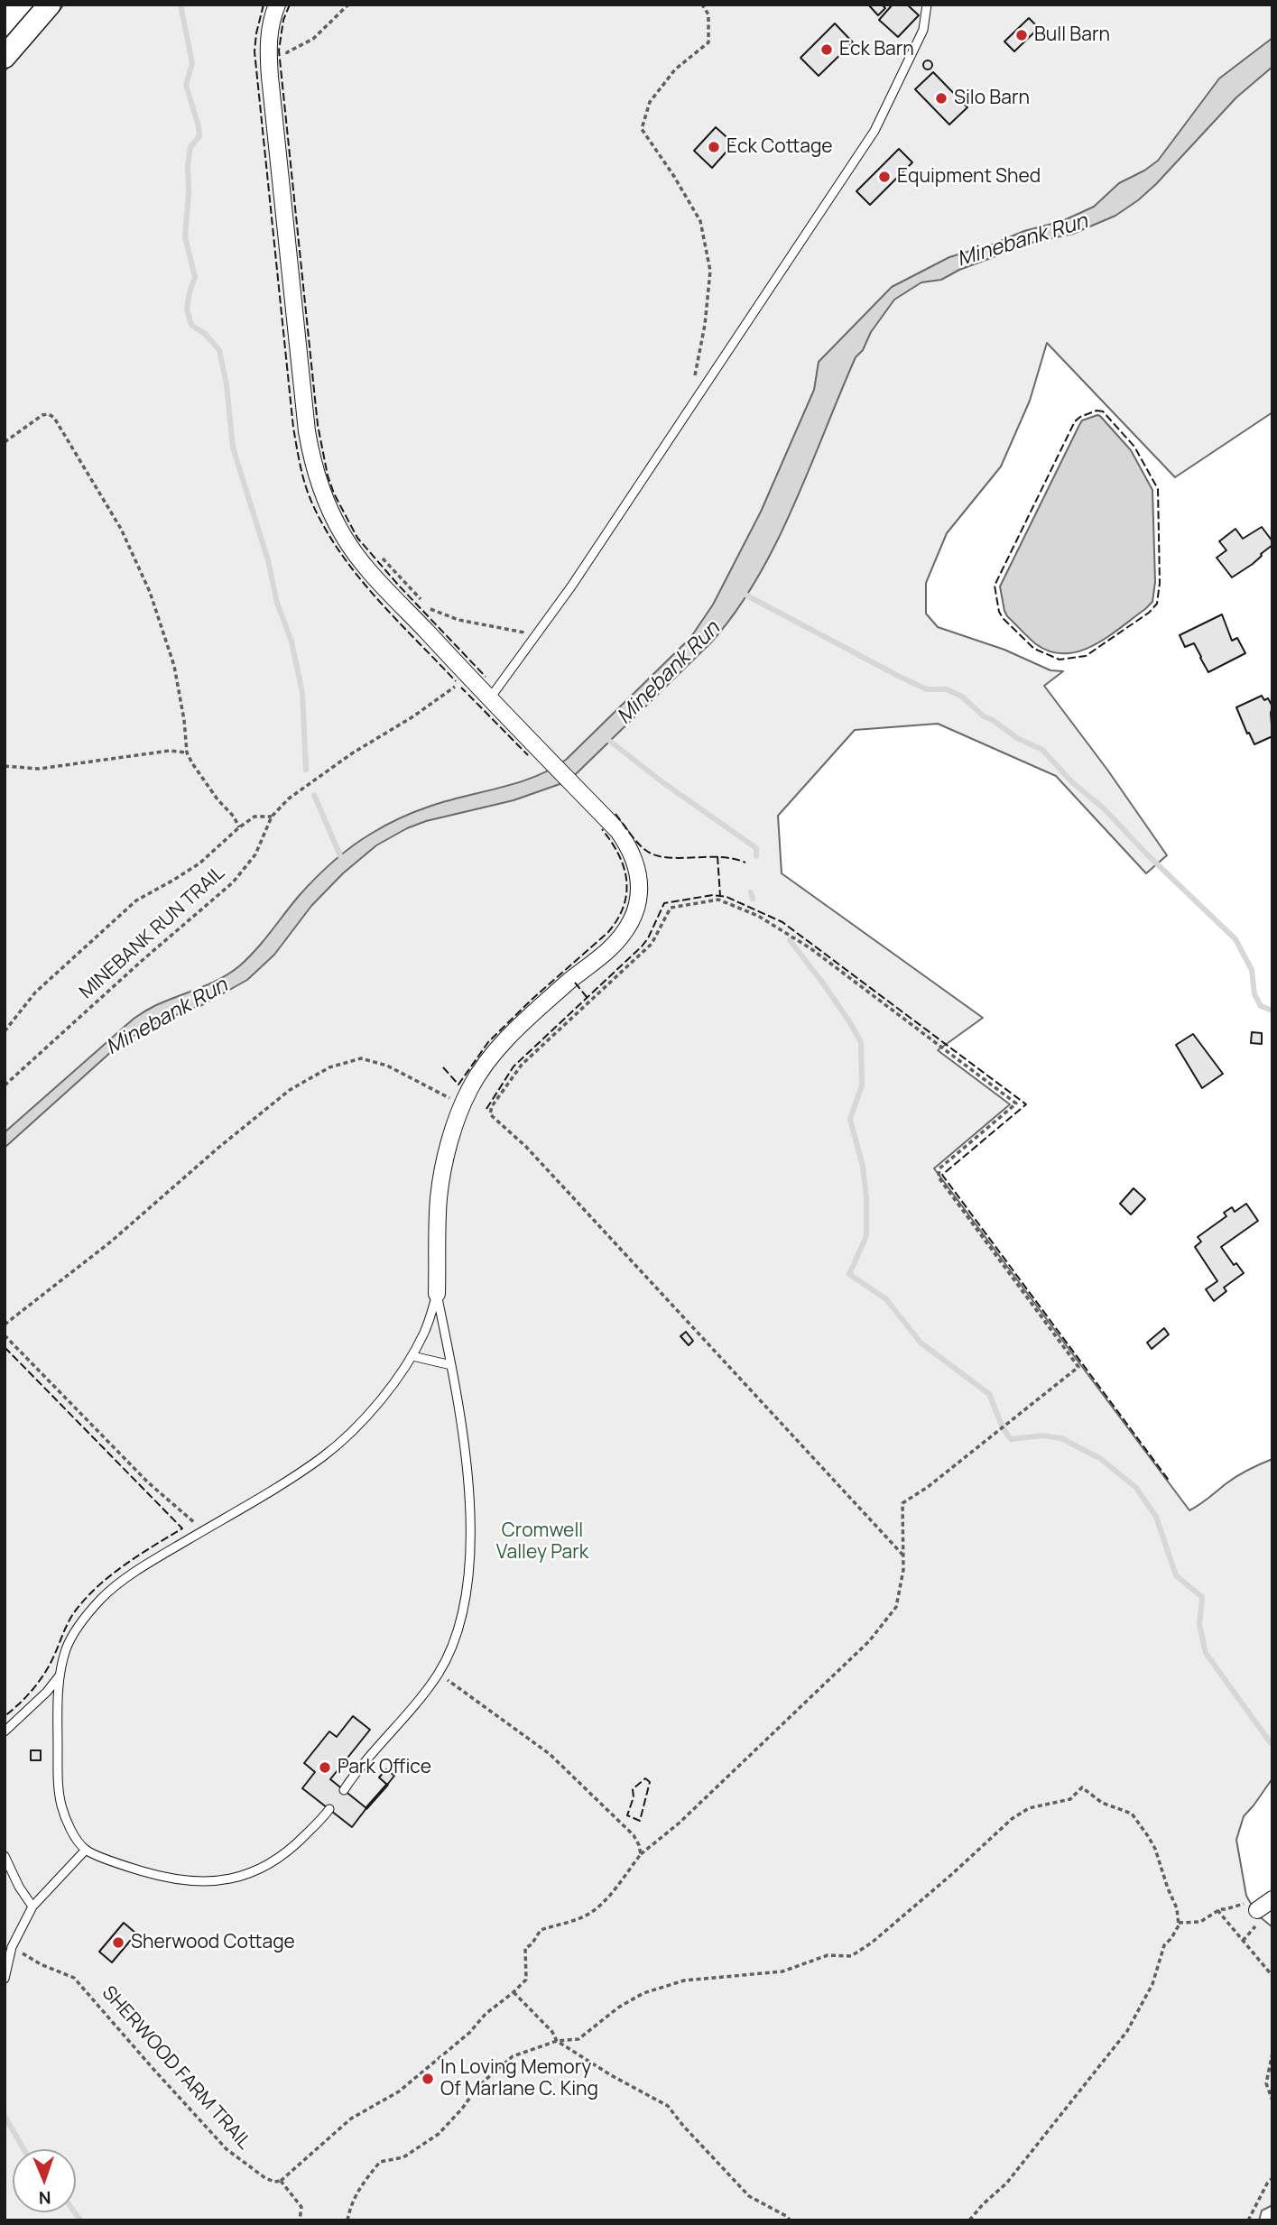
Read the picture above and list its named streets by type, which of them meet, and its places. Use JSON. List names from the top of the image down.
{
  "streets": {
    "path": ["MINEBANK RUN TRAIL", "SHERWOOD FARM TRAIL"]
  },
  "water": ["Minebank Run"],
  "parks": ["Cromwell Valley Park"],
  "places": [
    "Bull Barn",
    "Eck Barn",
    "Silo Barn",
    "Eck Cottage",
    "Equipment Shed",
    "Park Office",
    "Sherwood Cottage",
    "In Loving Memory Of Marlane C. King"
  ],
  "north": "bottom"
}
